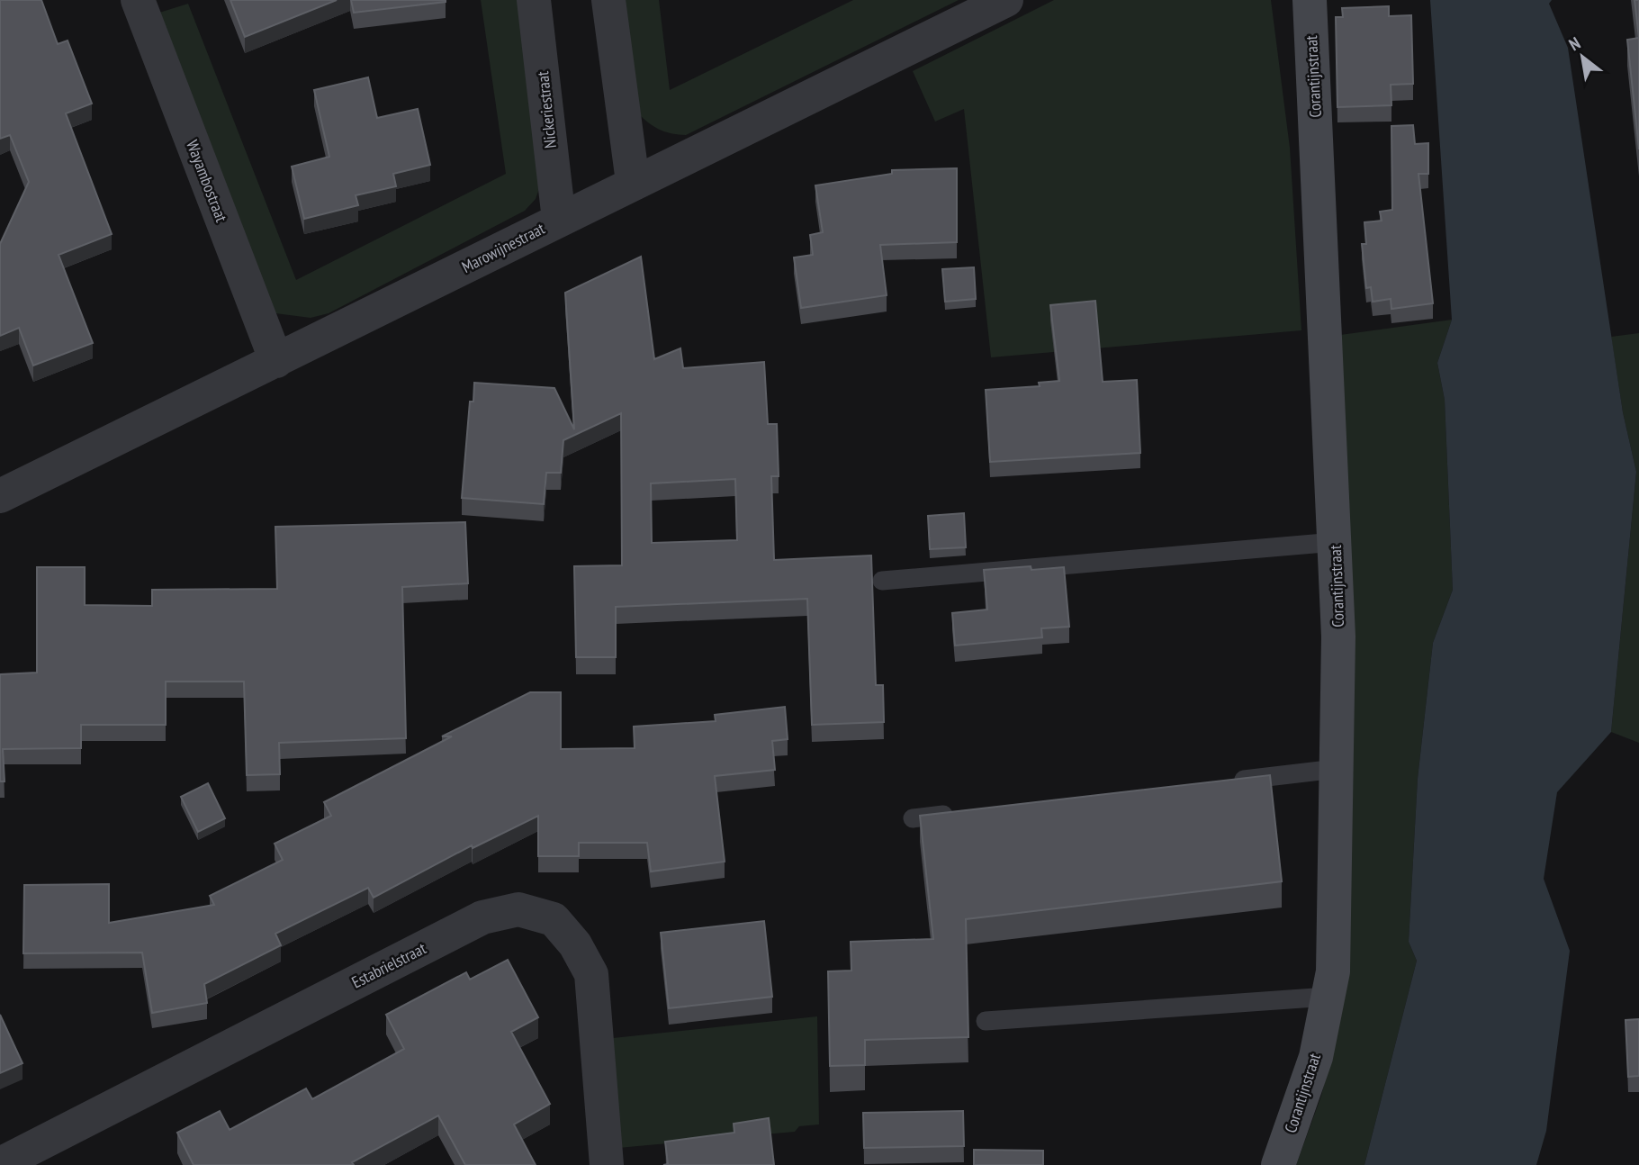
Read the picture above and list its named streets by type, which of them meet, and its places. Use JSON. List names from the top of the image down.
{
  "streets": {
    "street": [
      "Corantijnstraat",
      "Nickeriestraat",
      "Wayambostraat",
      "Marowijnestraat",
      "Estabrielstraat"
    ]
  },
  "crossings": [
    ["Nickeriestraat", "Marowijnestraat"],
    ["Wayambostraat", "Marowijnestraat"]
  ],
  "north": "top left"
}
